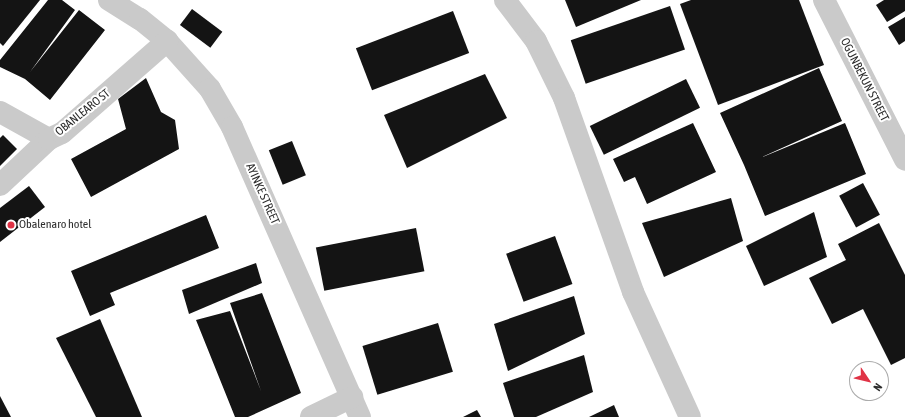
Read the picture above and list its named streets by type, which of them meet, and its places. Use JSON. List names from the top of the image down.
{
  "streets": {
    "street": ["OGUNBEKUN STREET", "OBANLEARO ST", "AYINKE STREET"]
  },
  "crossings": [
    ["OBANLEARO ST", "AYINKE STREET"]
  ],
  "places": ["Obalenaro hotel"],
  "north": "bottom right"
}
